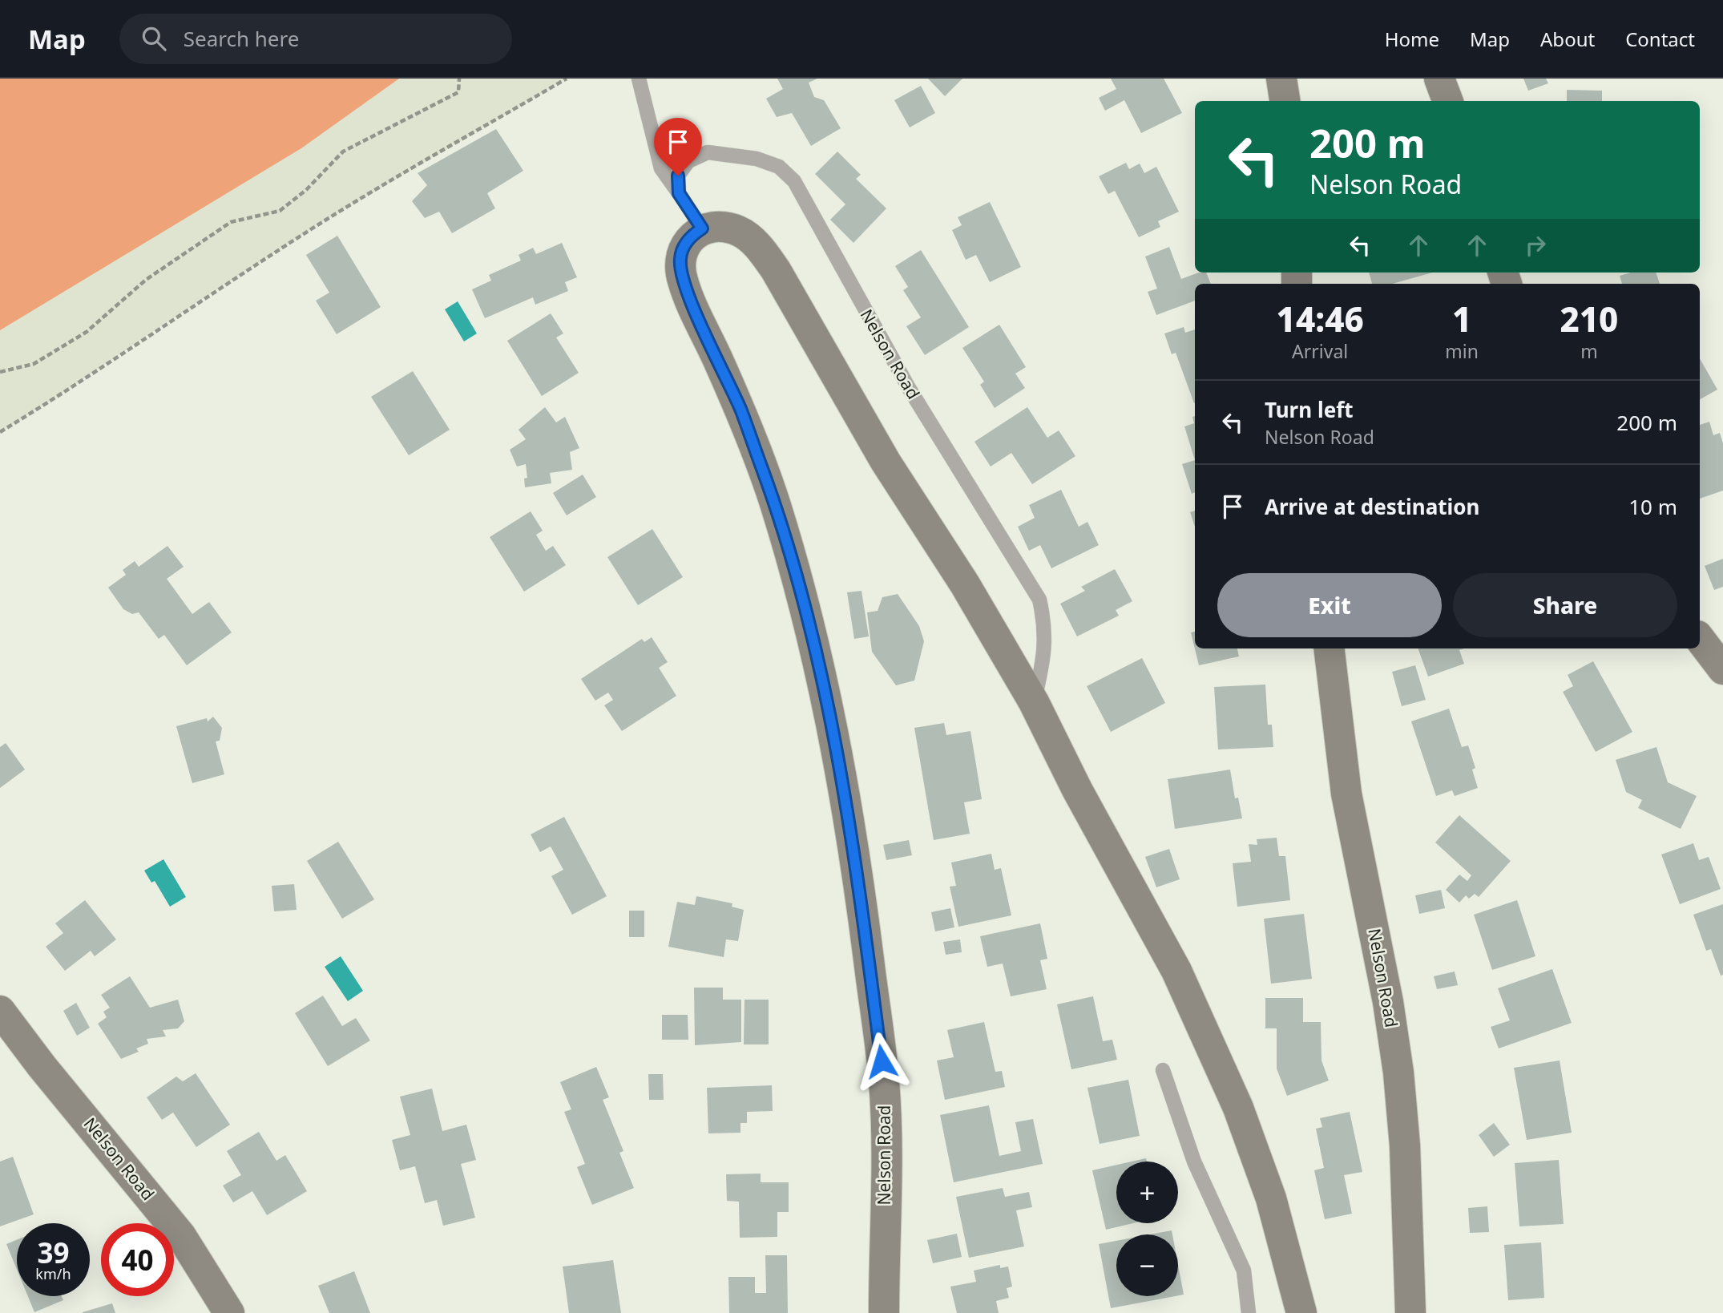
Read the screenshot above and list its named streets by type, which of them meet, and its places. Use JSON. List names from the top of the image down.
{
  "streets": {
    "street": ["Nelson Road"]
  },
  "page": {
    "header": "Map",
    "search": "Search here",
    "nav": [
      "Home",
      "Map",
      "About",
      "Contact"
    ],
    "turn": ["200 m", "Nelson Road"],
    "eta": [
      "14:46",
      "Arrival",
      "1",
      "min",
      "210",
      "m"
    ],
    "list": [
      {
        "name": "Turn left",
        "note": "Nelson Road",
        "value": "200 m"
      },
      {
        "name": "Arrive at destination",
        "value": "10 m"
      }
    ],
    "buttons": ["Exit", "Share"],
    "map_buttons": ["+", "−"],
    "speed": "39 km/h",
    "limit": "40"
  }
}
